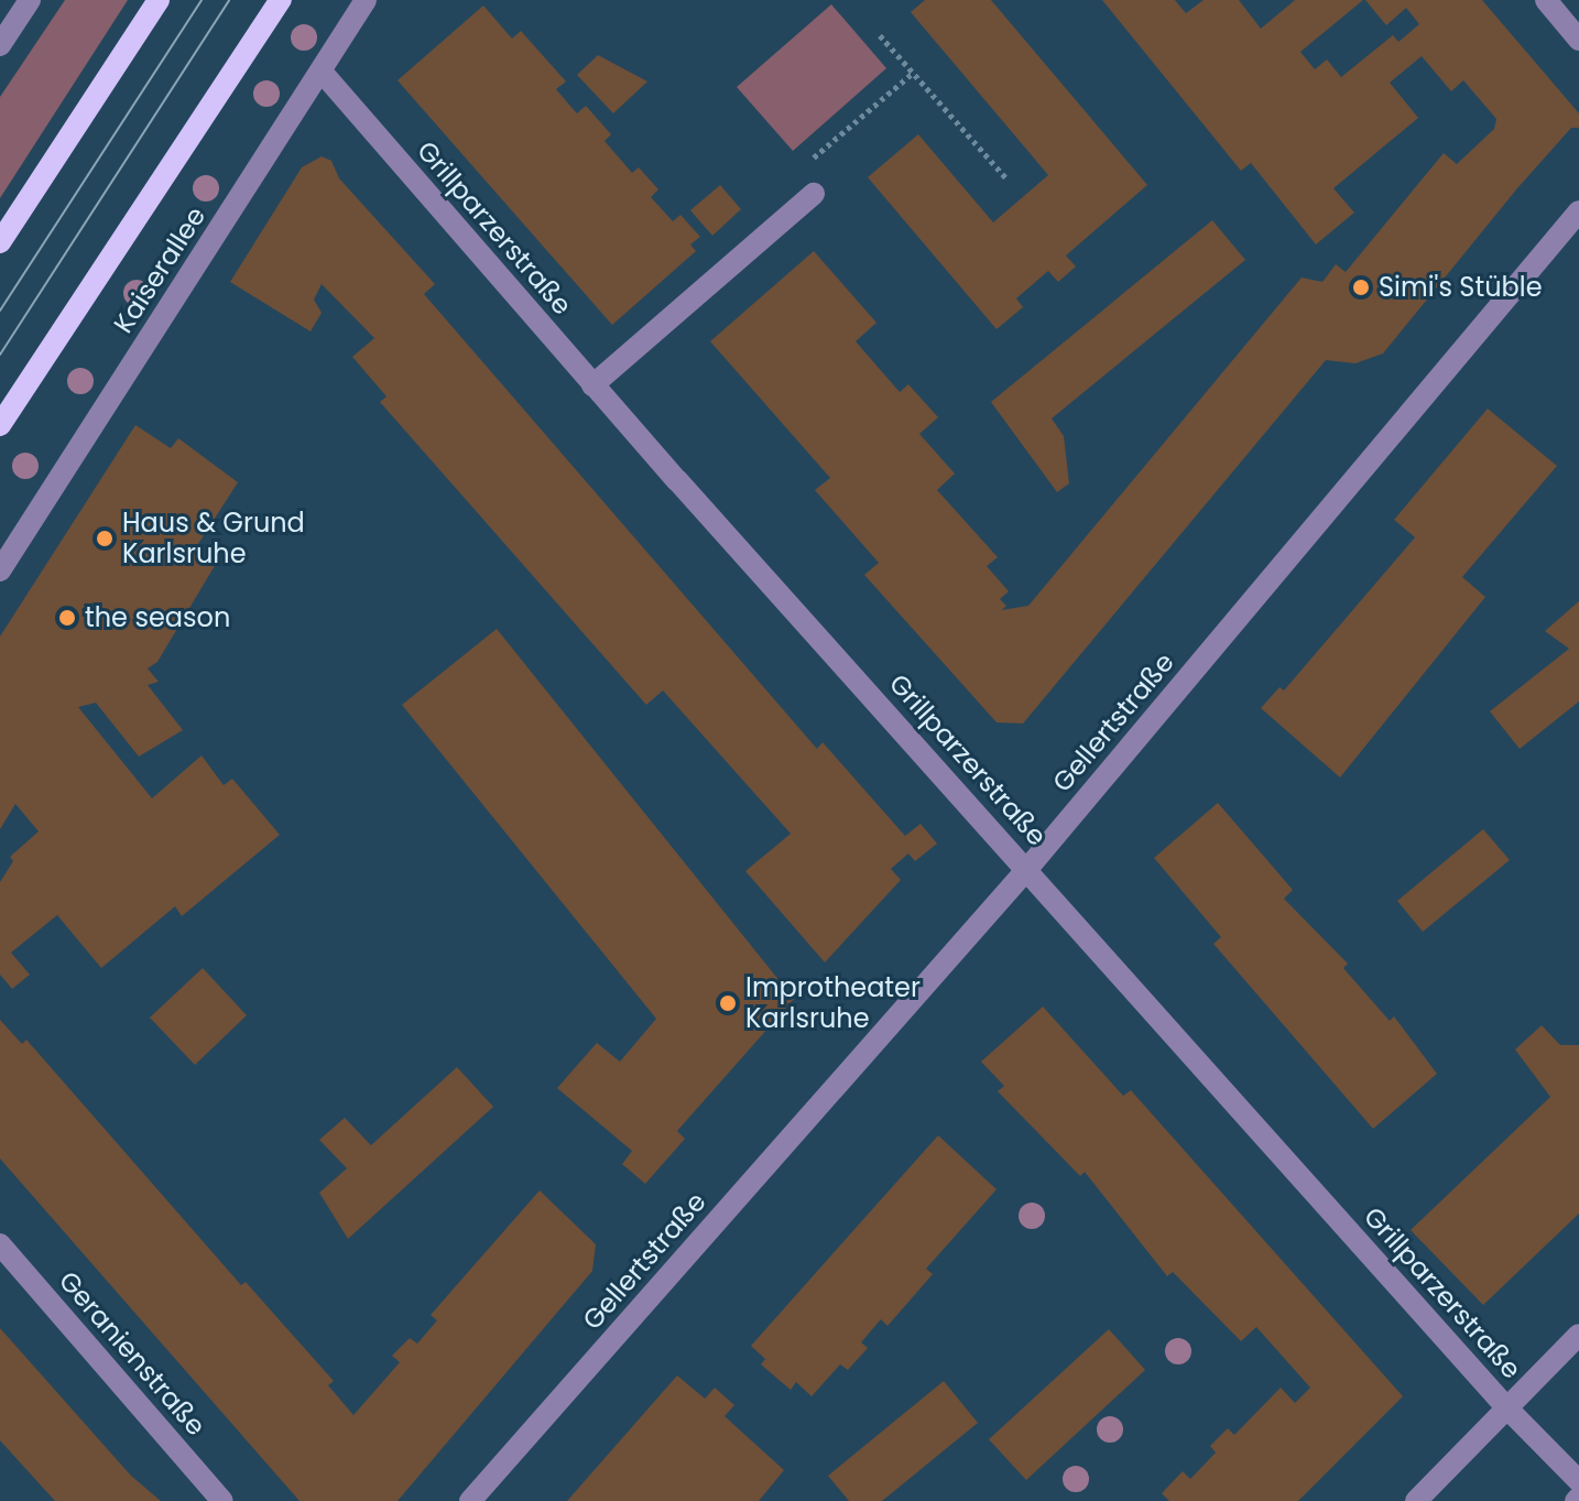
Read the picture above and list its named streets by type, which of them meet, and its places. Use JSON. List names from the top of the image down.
{
  "streets": {
    "main road": ["Kaiserallee"],
    "street": ["Grillparzerstraße", "Gellertstraße", "Geranienstraße"]
  },
  "crossings": [
    ["Grillparzerstraße", "Kaiserallee"],
    ["Grillparzerstraße", "Gellertstraße"]
  ],
  "places": [
    "Simi's Stüble",
    "Haus & Grund Karlsruhe",
    "the season",
    "Improtheater Karlsruhe"
  ]
}
